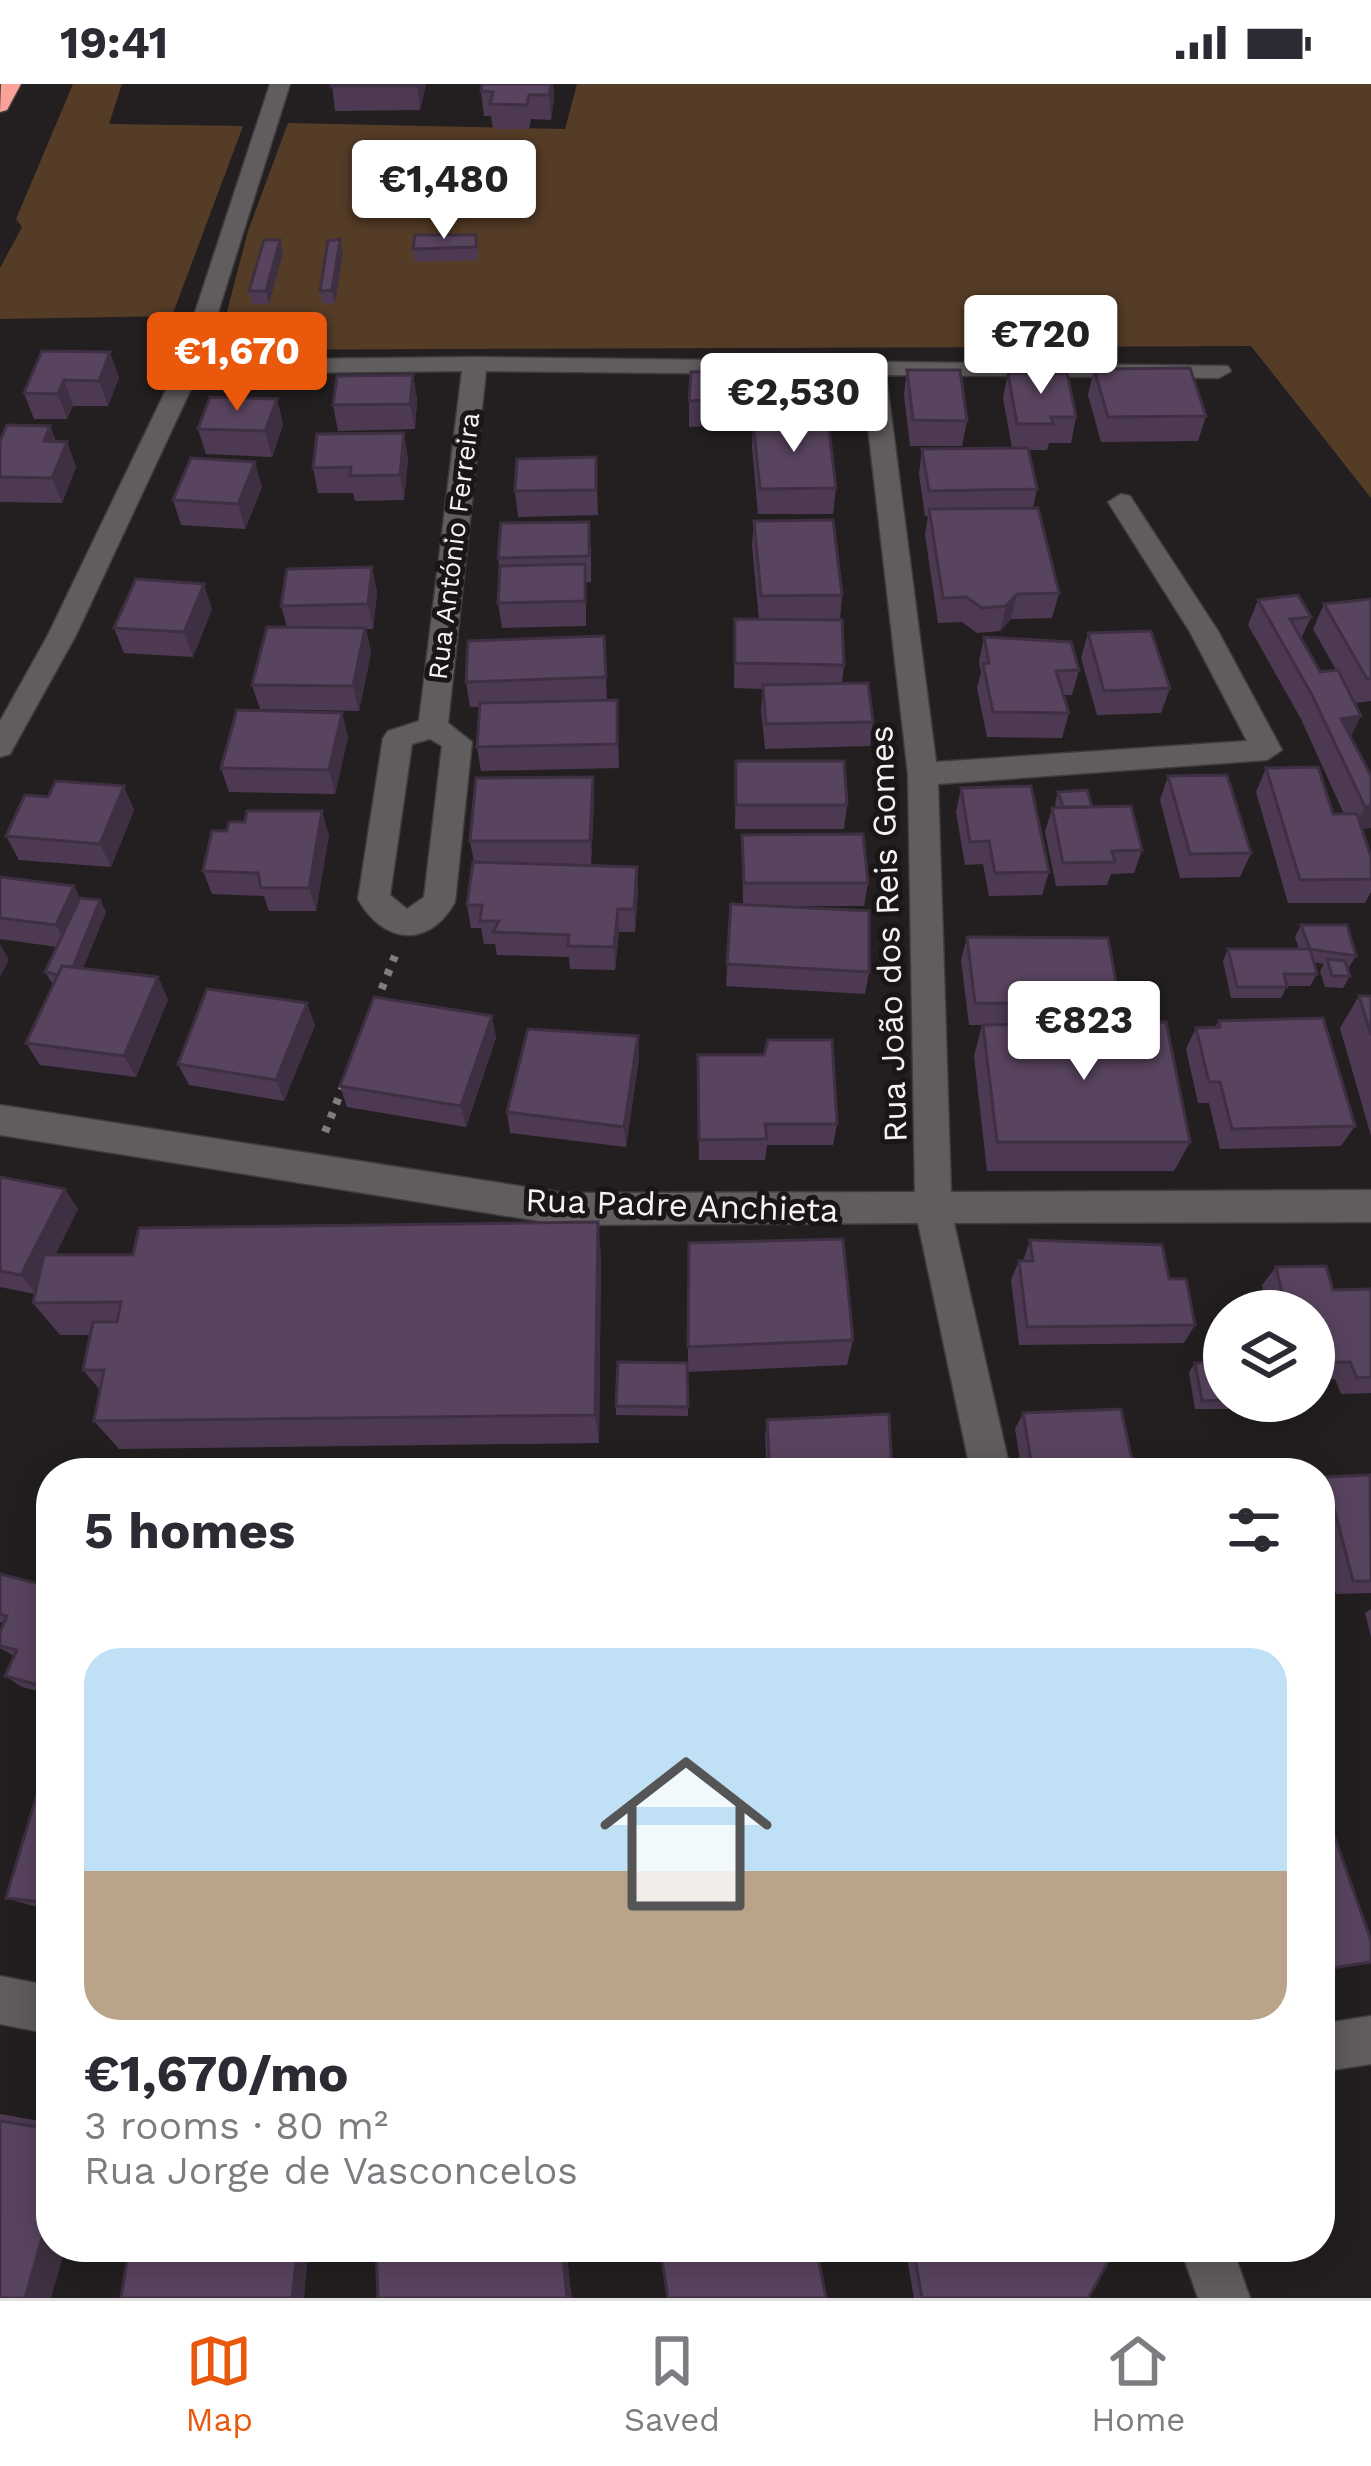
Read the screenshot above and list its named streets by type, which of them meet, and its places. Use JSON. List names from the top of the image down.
{
  "streets": {
    "street": ["Rua António Ferreira", "Rua João dos Reis Gomes", "Rua Padre Anchieta"]
  },
  "crossings": [
    ["Rua João dos Reis Gomes", "Rua Padre Anchieta"]
  ],
  "page": {
    "status": "19:41",
    "price": [
      "€1,480",
      "€720",
      "€1,670",
      "€2,530",
      "€823"
    ],
    "heading": "5 homes",
    "list": [
      {
        "name": "€1,670/mo",
        "note": "3 rooms · 80 m² · Rua Jorge de Vasconcelos"
      }
    ],
    "tabs": ["Map", "Saved", "Home"]
  }
}
